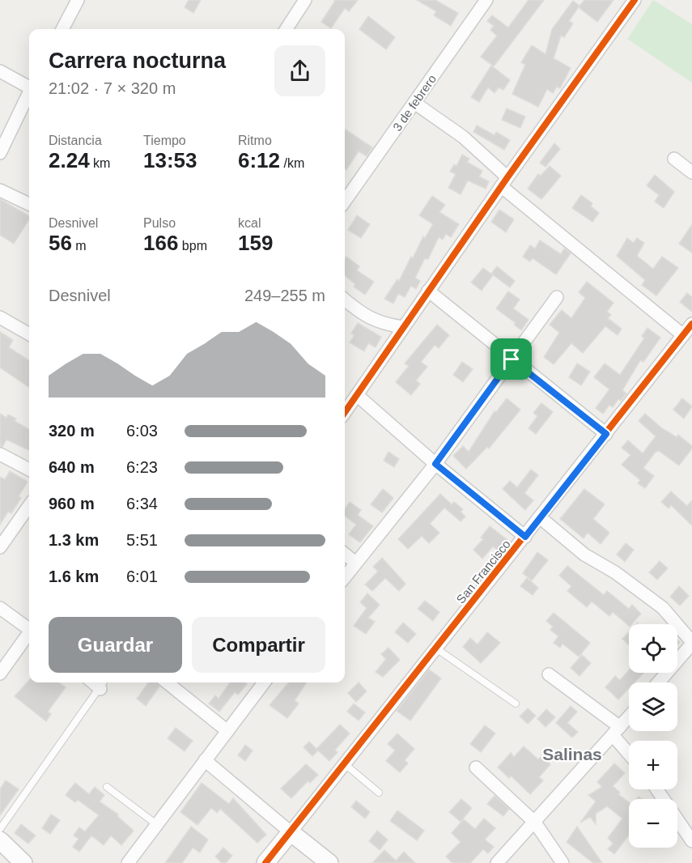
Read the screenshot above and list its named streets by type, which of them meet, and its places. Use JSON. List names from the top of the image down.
{
  "streets": {
    "street": ["3 de febrero", "San Francisco"]
  },
  "districts": ["Salinas"],
  "page": {
    "heading": ["Carrera nocturna", "21:02 · 7 × 320 m"],
    "stats": [
      ["Distancia", "2.24 km"],
      ["Tiempo", "13:53"],
      ["Ritmo", "6:12 /km"],
      ["Desnivel", "56 m"],
      ["Pulso", "166 bpm"],
      ["kcal", "159"]
    ],
    "chart": ["Desnivel", "249–255 m"],
    "list": [
      {
        "name": "320 m",
        "note": "6:03"
      },
      {
        "name": "640 m",
        "note": "6:23"
      },
      {
        "name": "960 m",
        "note": "6:34"
      },
      {
        "name": "1.3 km",
        "note": "5:51"
      },
      {
        "name": "1.6 km",
        "note": "6:01"
      }
    ],
    "buttons": ["Guardar", "Compartir"],
    "map_buttons": ["+", "−"]
  }
}
